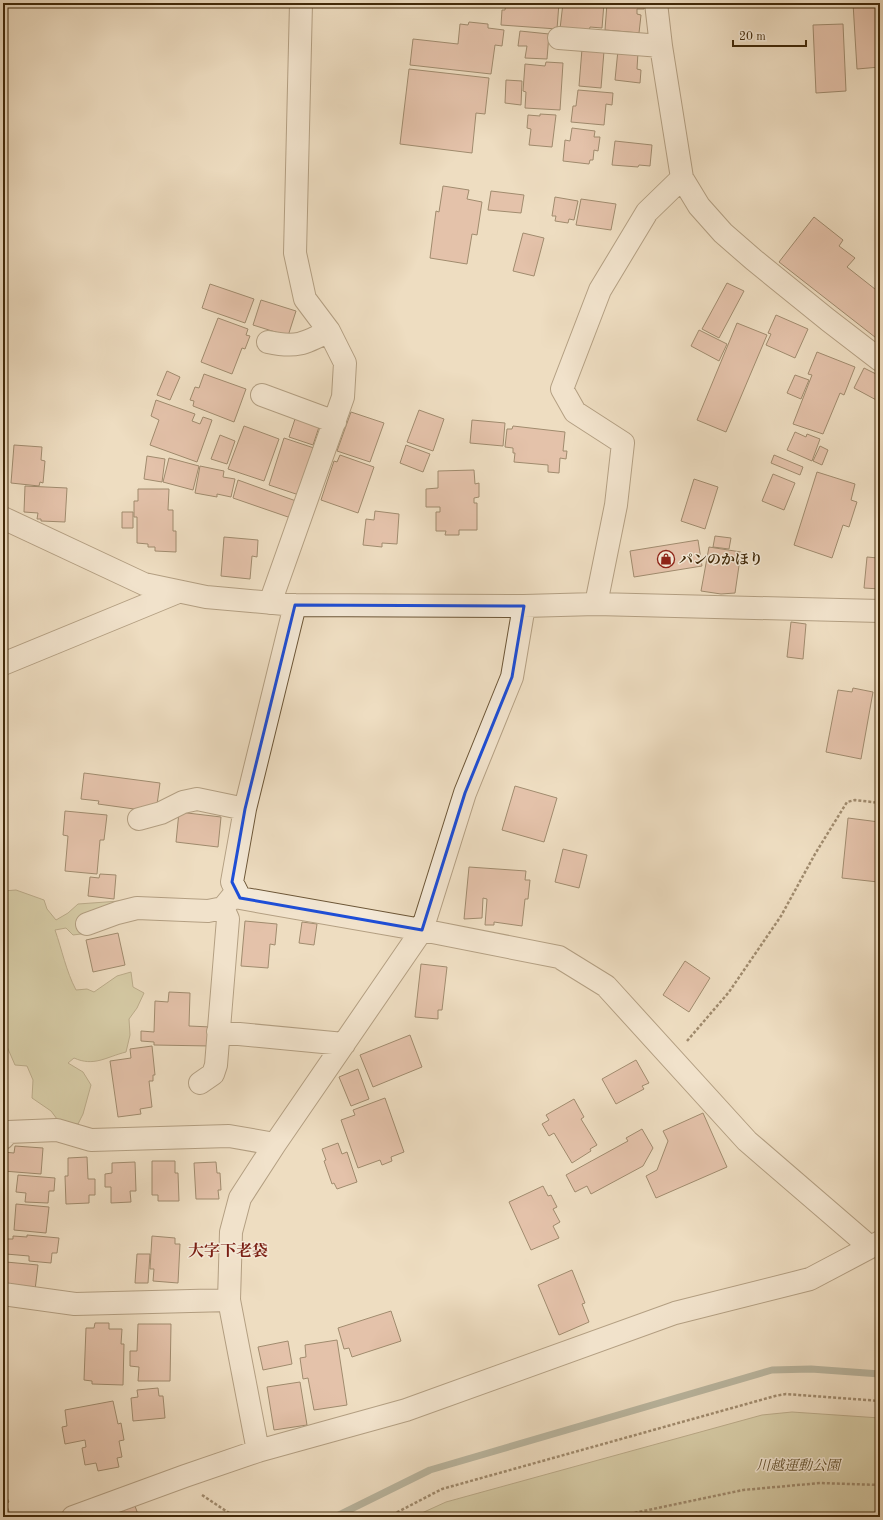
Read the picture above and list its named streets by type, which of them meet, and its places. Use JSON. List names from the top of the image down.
{
  "districts": ["大字下老袋"],
  "parks": ["川越運動公園"],
  "places": {
    "shop": ["パンのかほり"]
  },
  "scale_bar": "20 m"
}
